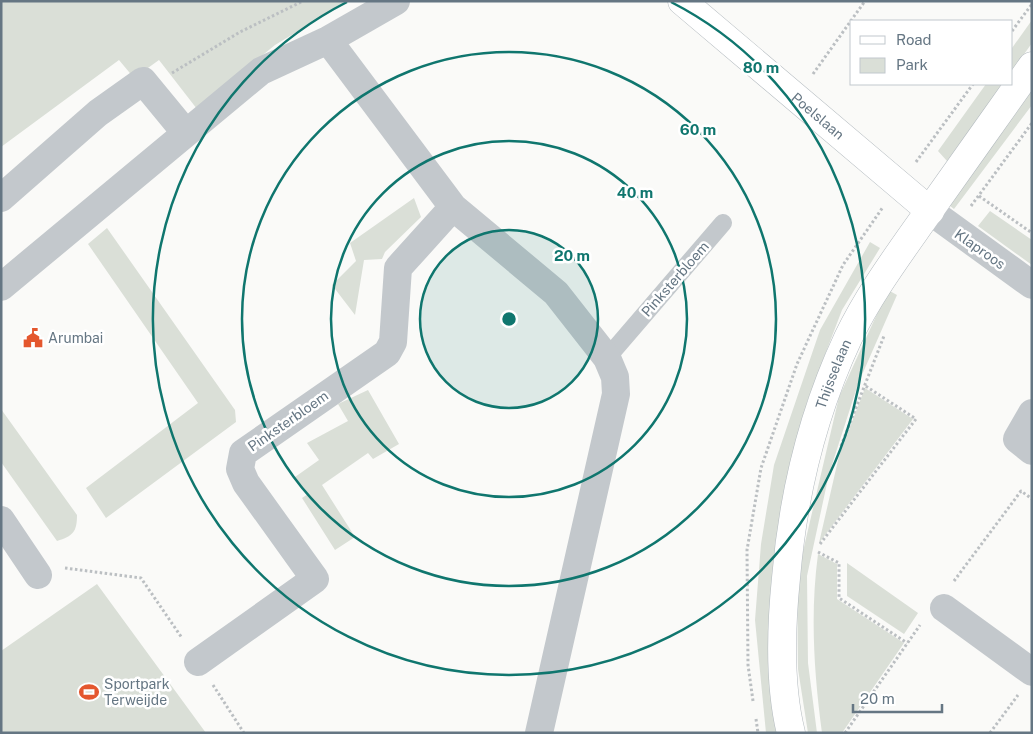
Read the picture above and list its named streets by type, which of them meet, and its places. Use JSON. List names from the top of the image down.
{
  "streets": {
    "street": [
      "Poelslaan",
      "Klaproos",
      "Pinksterbloem",
      "Thijsselaan"
    ]
  },
  "crossings": [
    ["Poelslaan", "Klaproos"],
    ["Poelslaan", "Thijsselaan"],
    ["Klaproos", "Thijsselaan"]
  ],
  "places": {
    "public building": ["Arumbai"],
    "sports": ["Sportpark Terweijde"]
  },
  "legend": ["Road", "Park"],
  "scale_bar": "20 m",
  "rings": [
    "80 m",
    "60 m",
    "40 m",
    "20 m"
  ]
}
